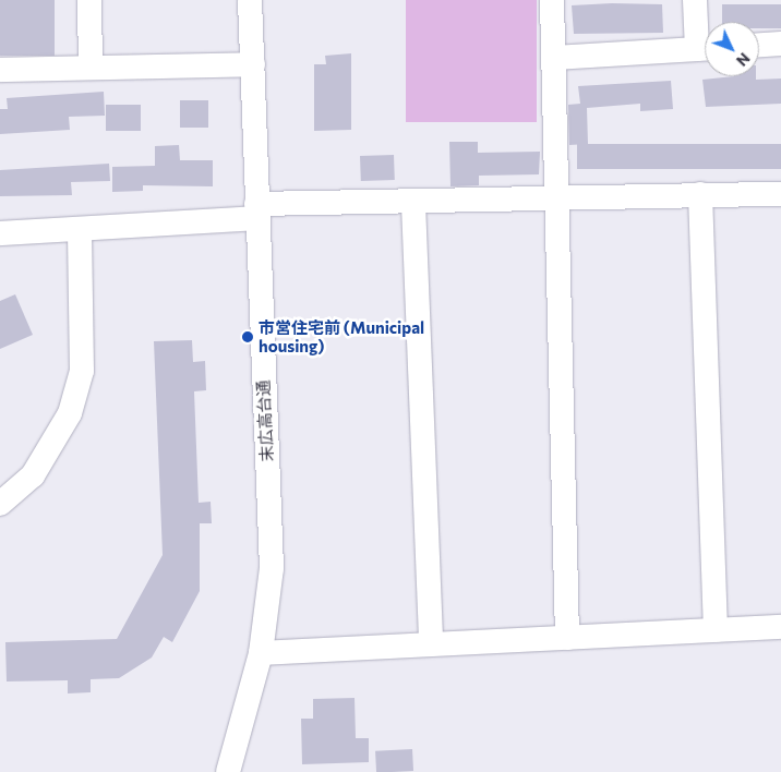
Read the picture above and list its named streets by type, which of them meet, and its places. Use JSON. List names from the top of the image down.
{
  "streets": {
    "street": ["末広高台通"]
  },
  "places": ["市営住宅前 (Municipal housing)"],
  "north": "bottom right"
}
